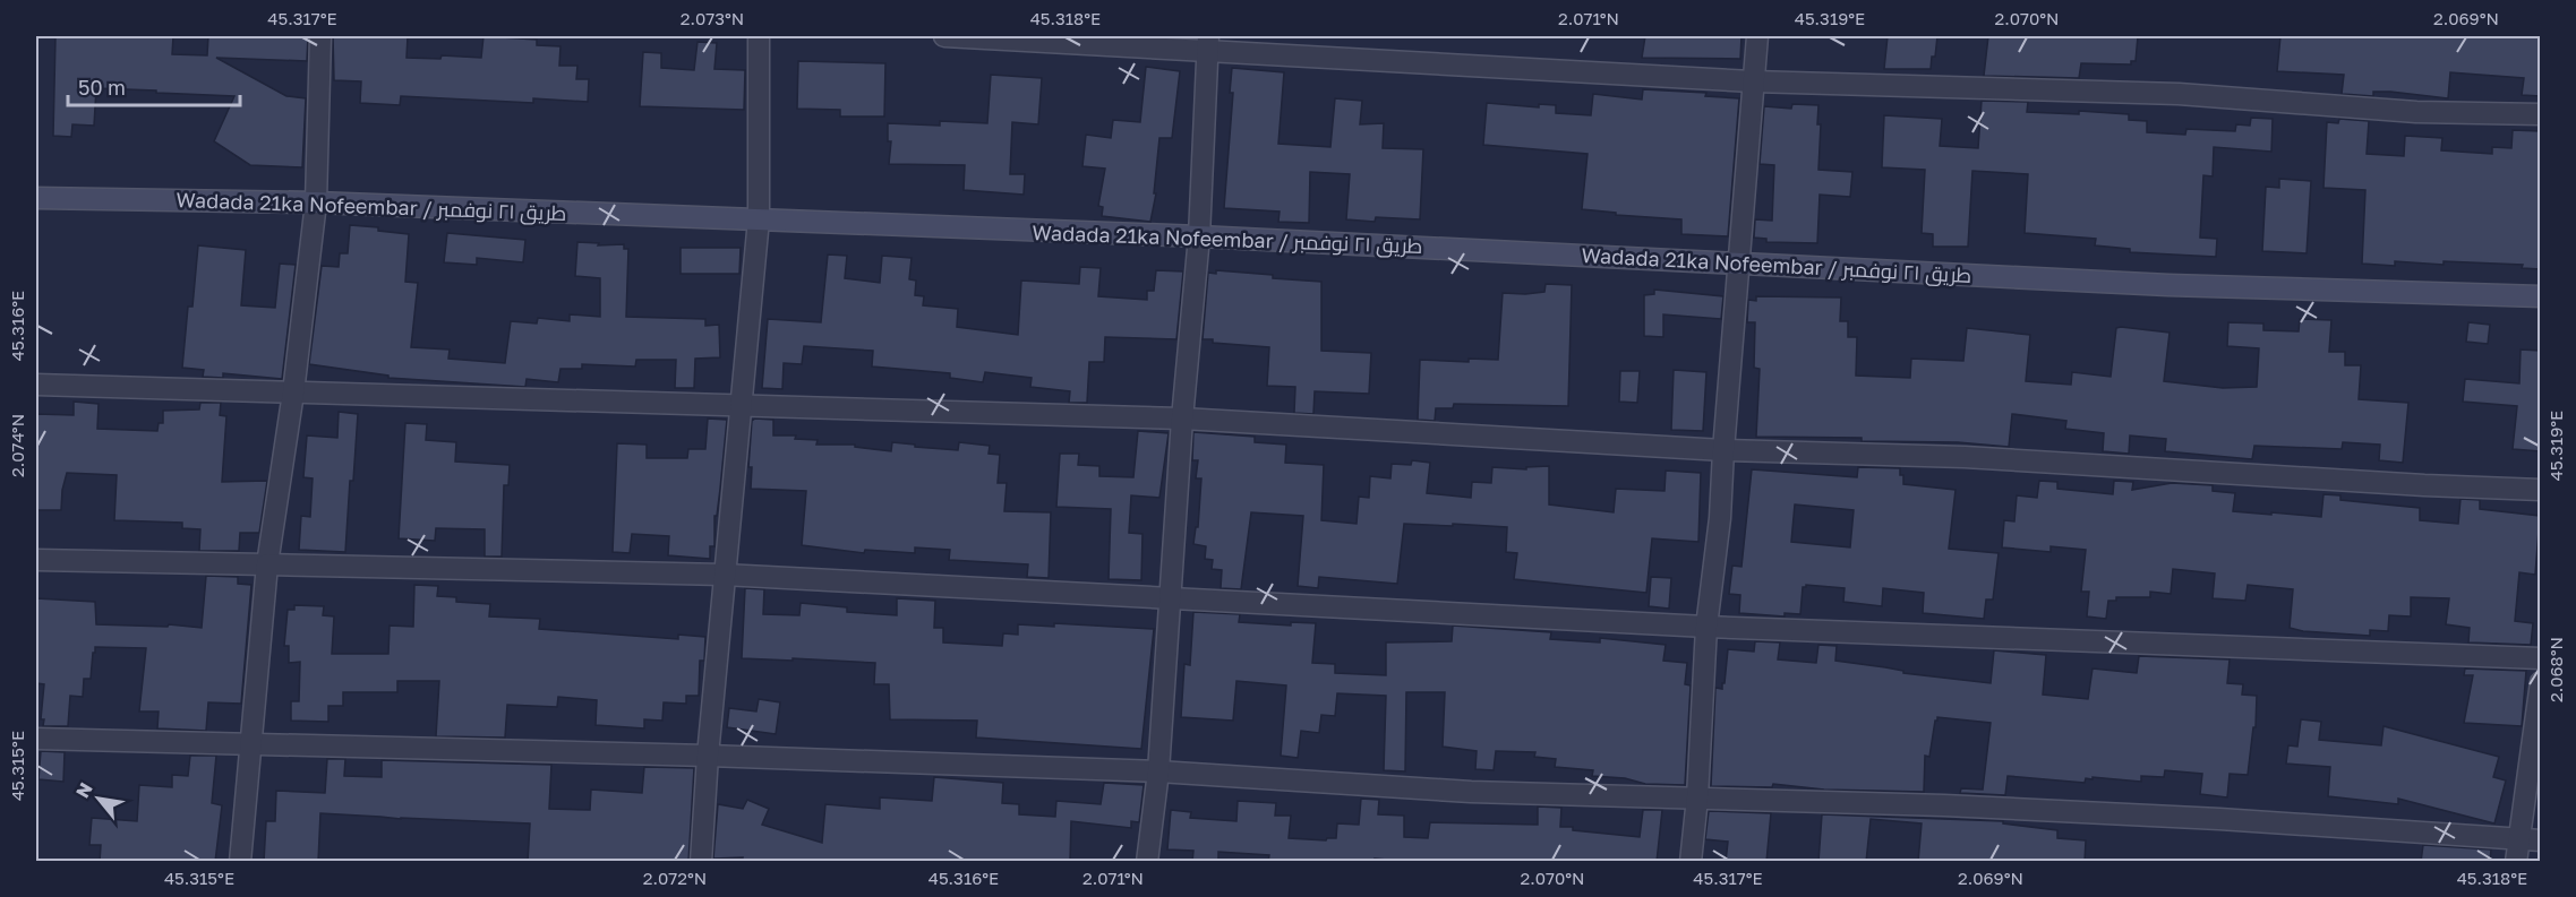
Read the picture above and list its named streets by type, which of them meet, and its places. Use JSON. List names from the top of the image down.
{
  "streets": {
    "street": ["Wadada 21ka Nofeembar / طريق ٢١ نوفمبر"]
  },
  "scale_bar": "50 m",
  "north": "top left",
  "coordinates": [
    "45.317°E",
    "2.073°N",
    "45.318°E",
    "2.071°N",
    "45.319°E",
    "2.070°N",
    "2.069°N",
    "45.316°E",
    "2.074°N",
    "2.068°N",
    "45.315°E",
    "2.072°N"
  ]
}
